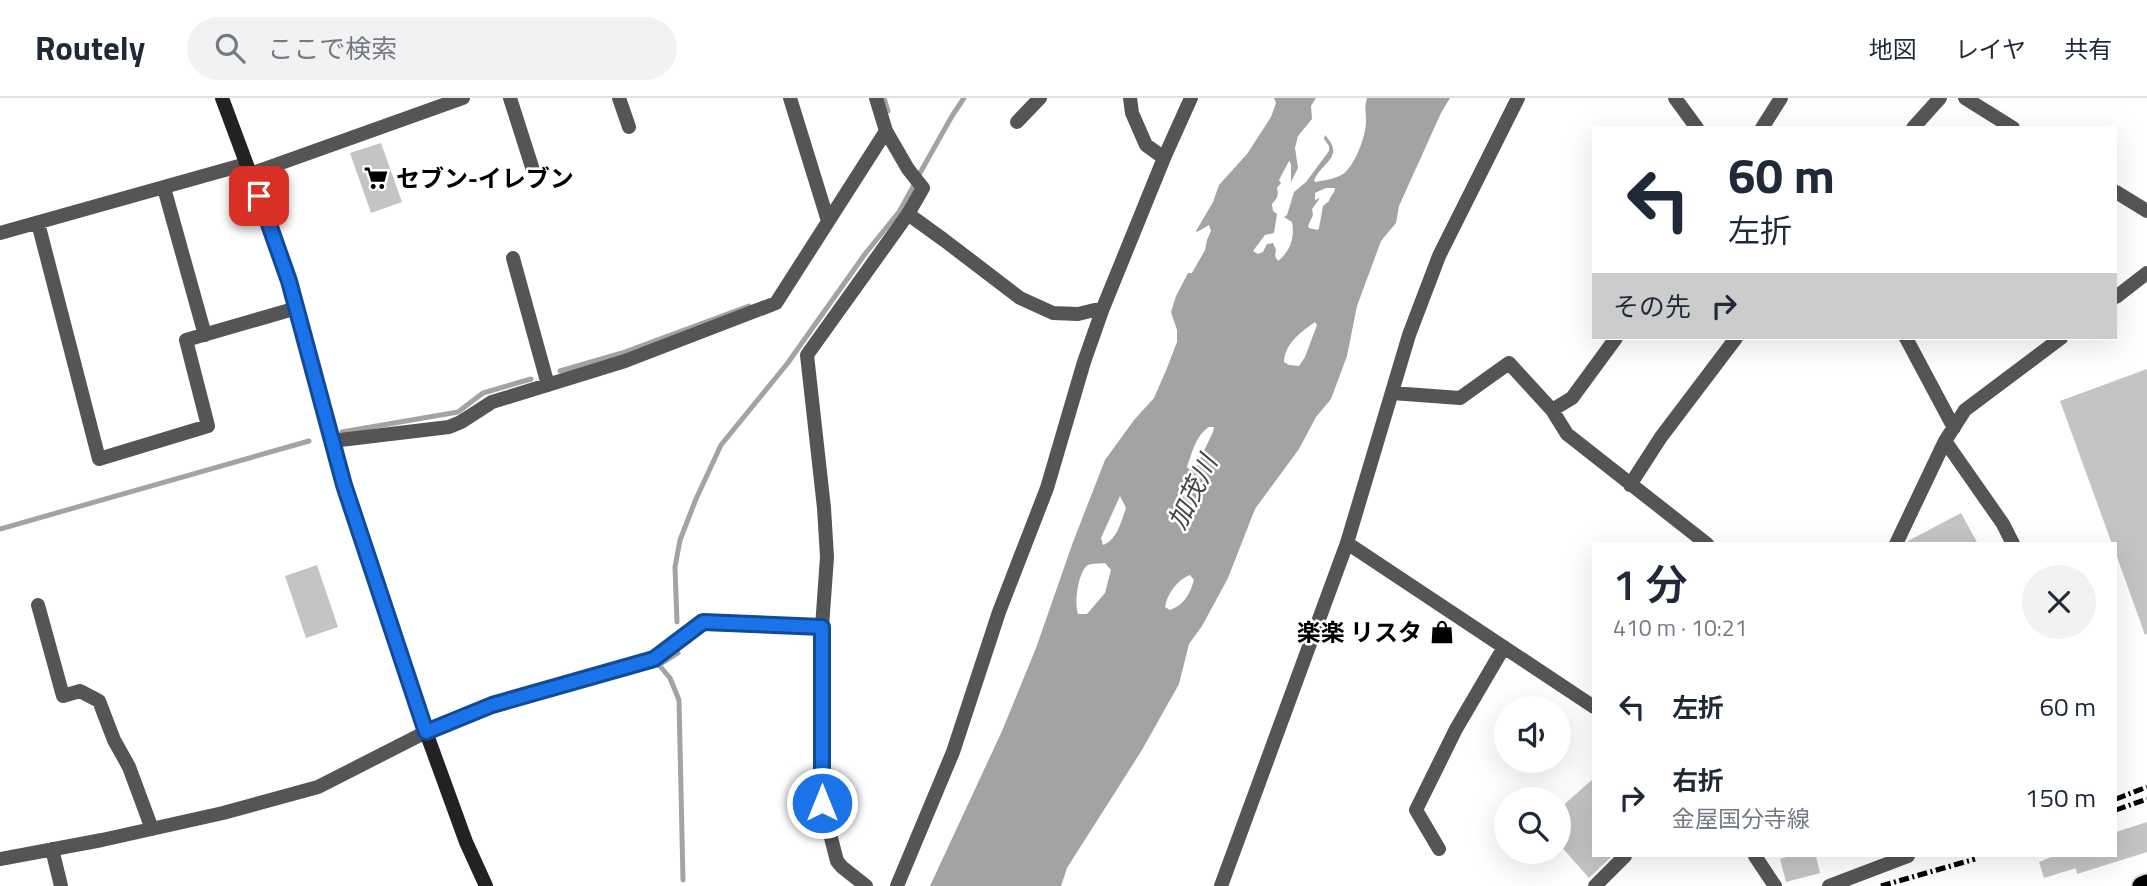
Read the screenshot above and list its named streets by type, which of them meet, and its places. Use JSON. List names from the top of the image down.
{
  "water": ["加茂川"],
  "places": {
    "supermarket": ["セブン-イレブン"],
    "shop": ["楽楽 リスタ"]
  },
  "page": {
    "header": "Routely",
    "search": "ここで検索",
    "nav": ["地図", "レイヤ", "共有"],
    "turn": ["60 m", "左折"],
    "then": "その先",
    "heading": ["1 分", "410 m · 10:21"],
    "list": [
      {
        "name": "左折",
        "value": "60 m"
      },
      {
        "name": "右折",
        "note": "金屋国分寺線",
        "value": "150 m"
      }
    ]
  }
}
